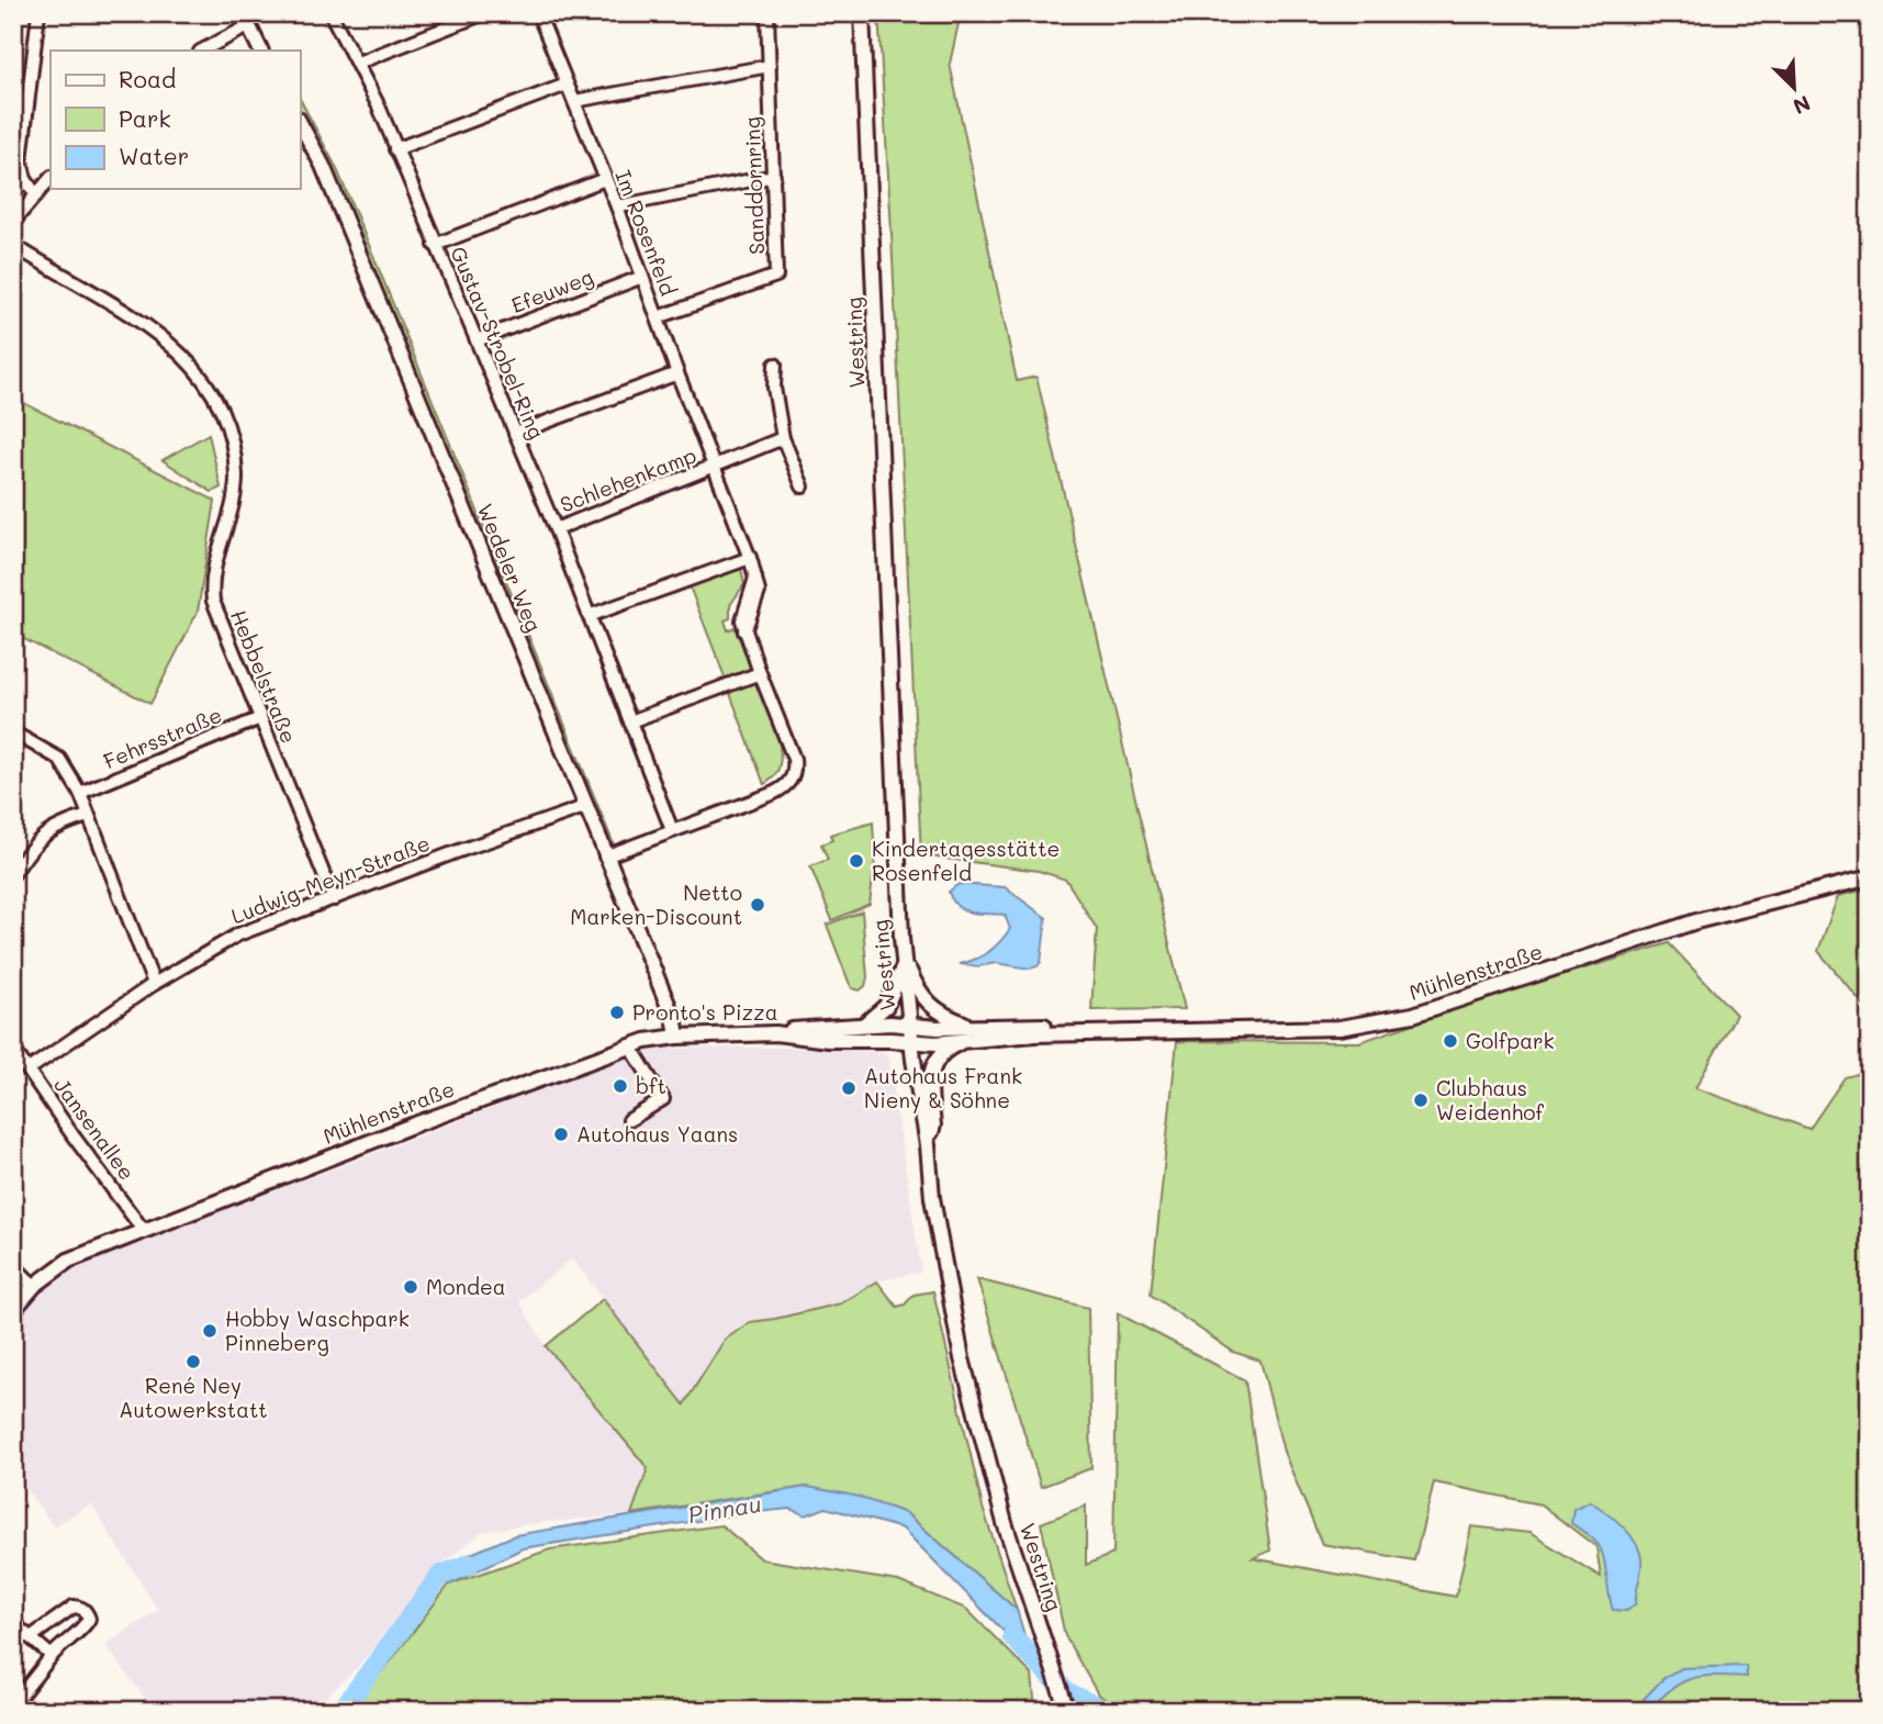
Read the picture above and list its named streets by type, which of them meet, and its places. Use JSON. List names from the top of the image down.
{
  "streets": {
    "main road": ["Westring", "Wedeler Weg", "Mühlenstraße"],
    "street": [
      "Sanddornring",
      "Im Rosenfeld",
      "Efeuweg",
      "Gustav-Strobel-Ring",
      "Schlehenkamp",
      "Hebbelstraße",
      "Fehrsstraße",
      "Ludwig-Meyn-Straße",
      "Jansenallee"
    ]
  },
  "crossings": [
    ["Sanddornring", "Im Rosenfeld"],
    ["Im Rosenfeld", "Efeuweg"],
    ["Im Rosenfeld", "Gustav-Strobel-Ring"],
    ["Im Rosenfeld", "Schlehenkamp"],
    ["Im Rosenfeld", "Wedeler Weg"],
    ["Efeuweg", "Gustav-Strobel-Ring"],
    ["Gustav-Strobel-Ring", "Schlehenkamp"],
    ["Westring", "Mühlenstraße"],
    ["Wedeler Weg", "Ludwig-Meyn-Straße"],
    ["Wedeler Weg", "Mühlenstraße"],
    ["Hebbelstraße", "Fehrsstraße"],
    ["Hebbelstraße", "Ludwig-Meyn-Straße"],
    ["Ludwig-Meyn-Straße", "Jansenallee"],
    ["Mühlenstraße", "Jansenallee"]
  ],
  "water": ["Pinnau"],
  "places": [
    "Kindertagesstätte Rosenfeld",
    "Netto Marken-Discount",
    "Pronto's Pizza",
    "Golfpark",
    "bft",
    "Autohaus Frank Nieny & Söhne",
    "Clubhaus Weidenhof",
    "Autohaus Yaans",
    "Mondea",
    "Hobby Waschpark Pinneberg",
    "René Ney Autowerkstatt"
  ],
  "legend": ["Road", "Park", "Water"],
  "north": "bottom right"
}
